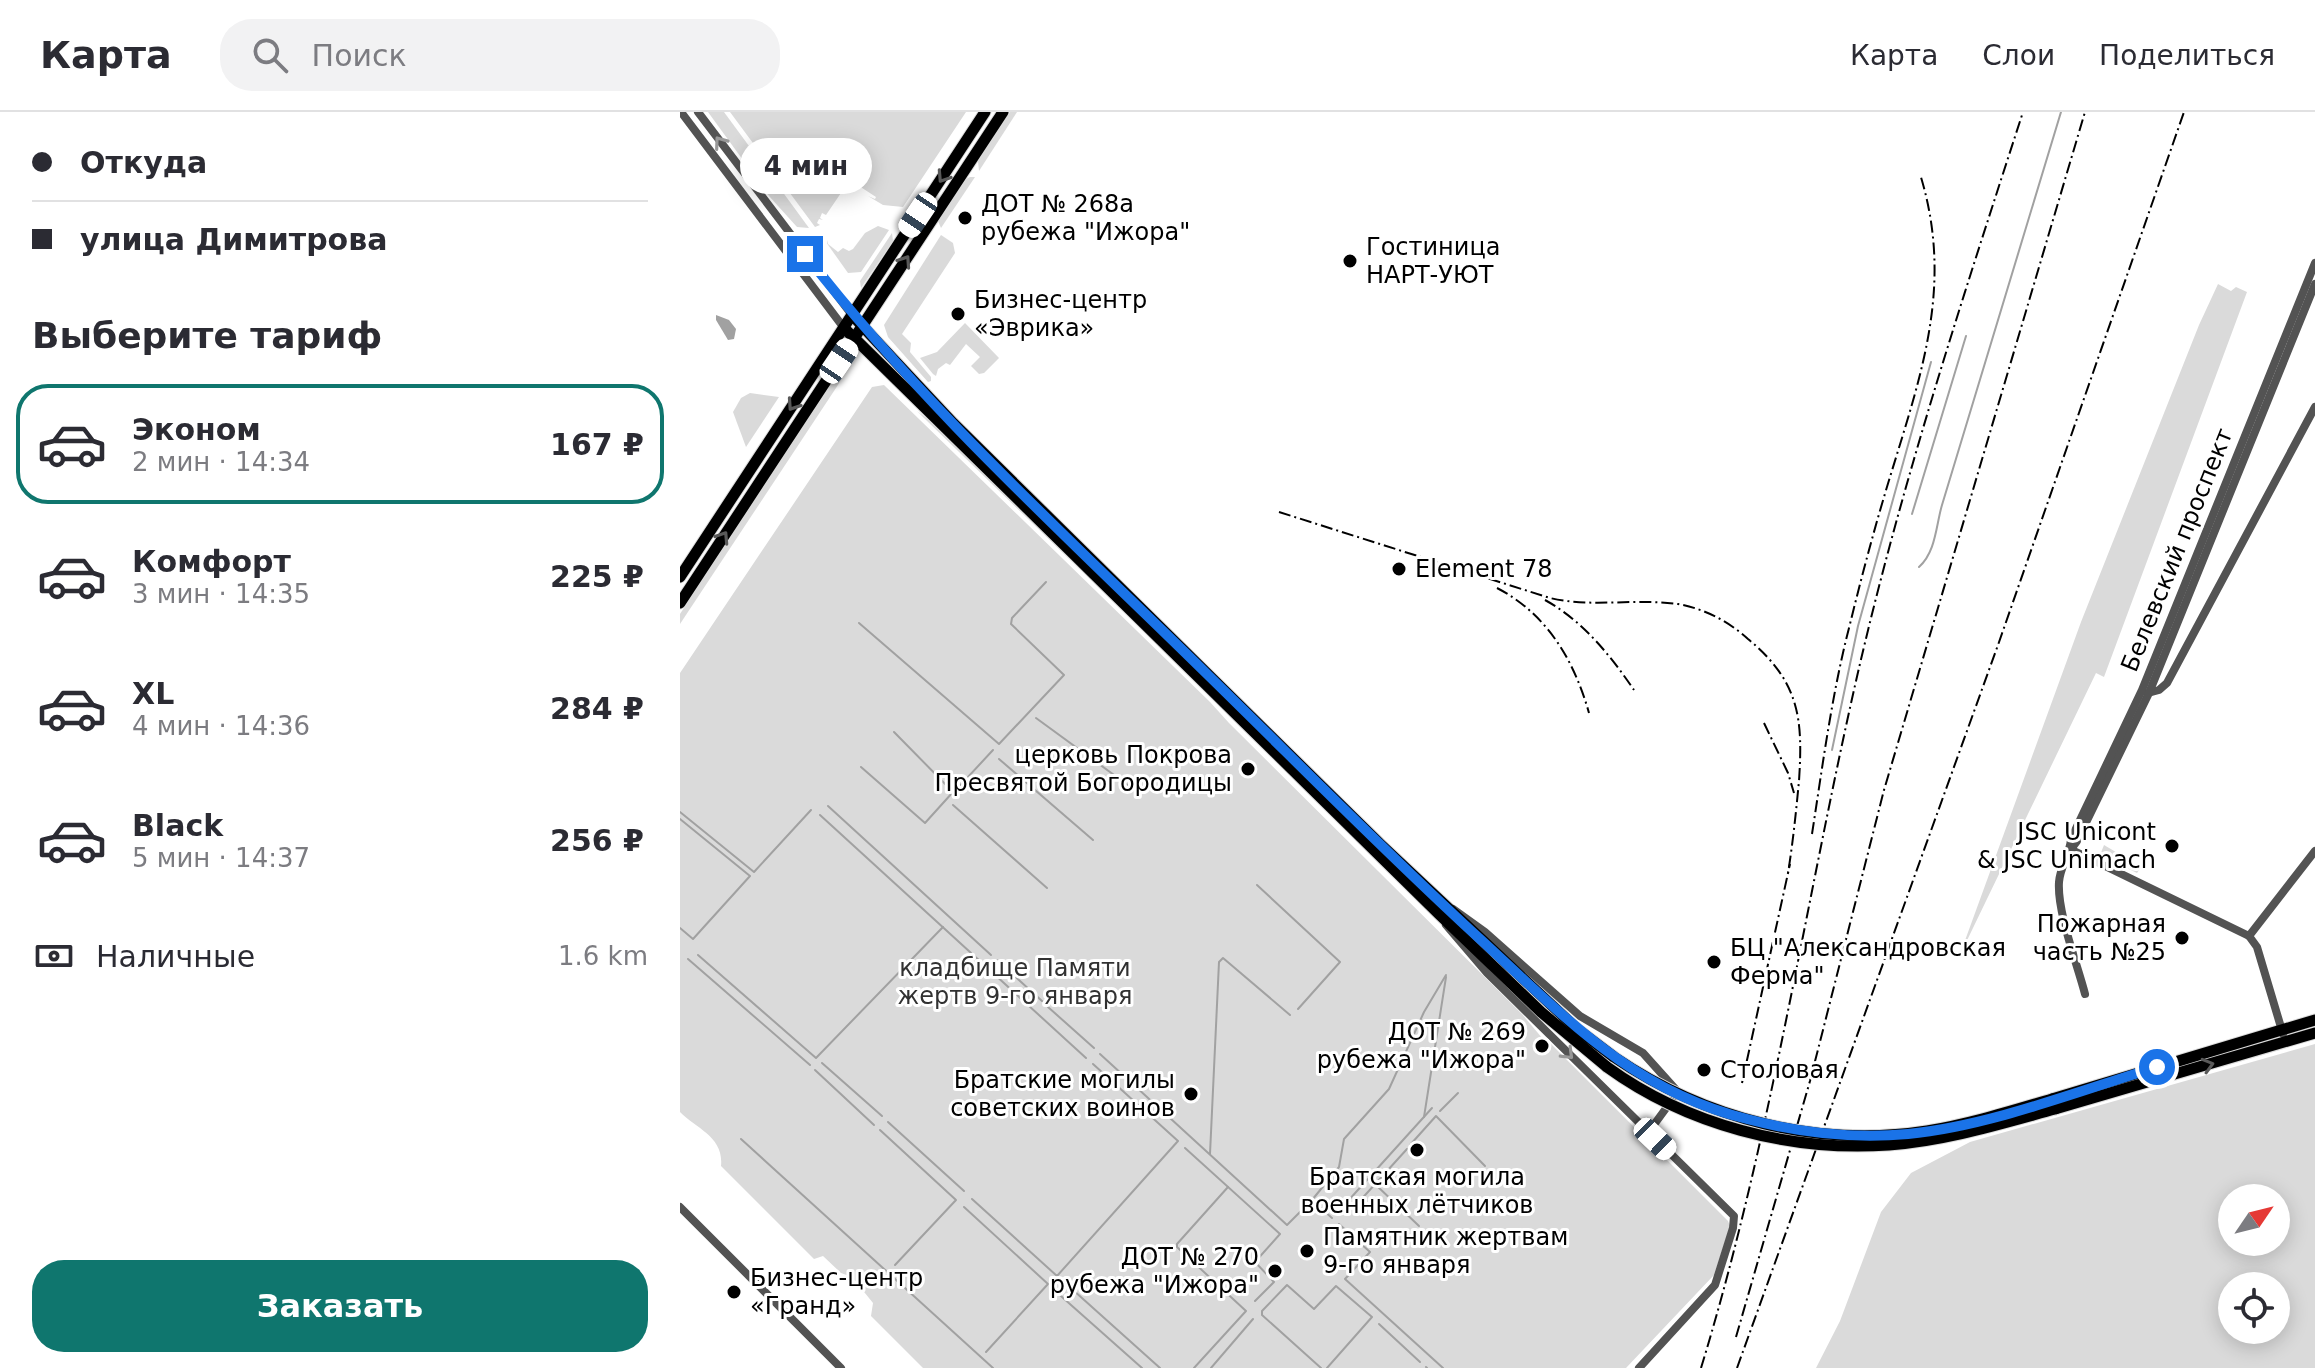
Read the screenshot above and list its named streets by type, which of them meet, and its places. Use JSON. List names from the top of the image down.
{
  "streets": {
    "street": ["Белевский проспект"]
  },
  "parks": ["кладбище Памяти жертв 9-го января"],
  "places": [
    "ДОТ № 268а рубежа \"Ижора\"",
    "Гостиница НАРТ-УЮТ",
    "Бизнес-центр «Эврика»",
    "Element 78",
    "церковь Покрова Пресвятой Богородицы",
    "JSC Unicont & JSC Unimach",
    "Пожарная часть №25",
    "БЦ \"Александровская Ферма\"",
    "ДОТ № 269 рубежа \"Ижора\"",
    "Столовая",
    "Братские могилы советских воинов",
    "Братская могила военных лётчиков",
    "Памятник жертвам 9-го января",
    "ДОТ № 270 рубежа \"Ижора\"",
    "Бизнес-центр «Гранд»"
  ],
  "north": "top right",
  "page": {
    "header": "Карта",
    "search": "Поиск",
    "nav": ["Карта", "Слои", "Поделиться"],
    "banner": ["Откуда", "улица Димитрова"],
    "bubble": "4 мин",
    "heading": "Выберите тариф",
    "list": [
      {
        "name": "Эконом",
        "note": "2 мин · 14:34",
        "value": "167 ₽"
      },
      {
        "name": "Комфорт",
        "note": "3 мин · 14:35",
        "value": "225 ₽"
      },
      {
        "name": "XL",
        "note": "4 мин · 14:36",
        "value": "284 ₽"
      },
      {
        "name": "Black",
        "note": "5 мин · 14:37",
        "value": "256 ₽"
      }
    ],
    "pay": ["Наличные", "1.6 km"],
    "buttons": "Заказать"
  }
}
